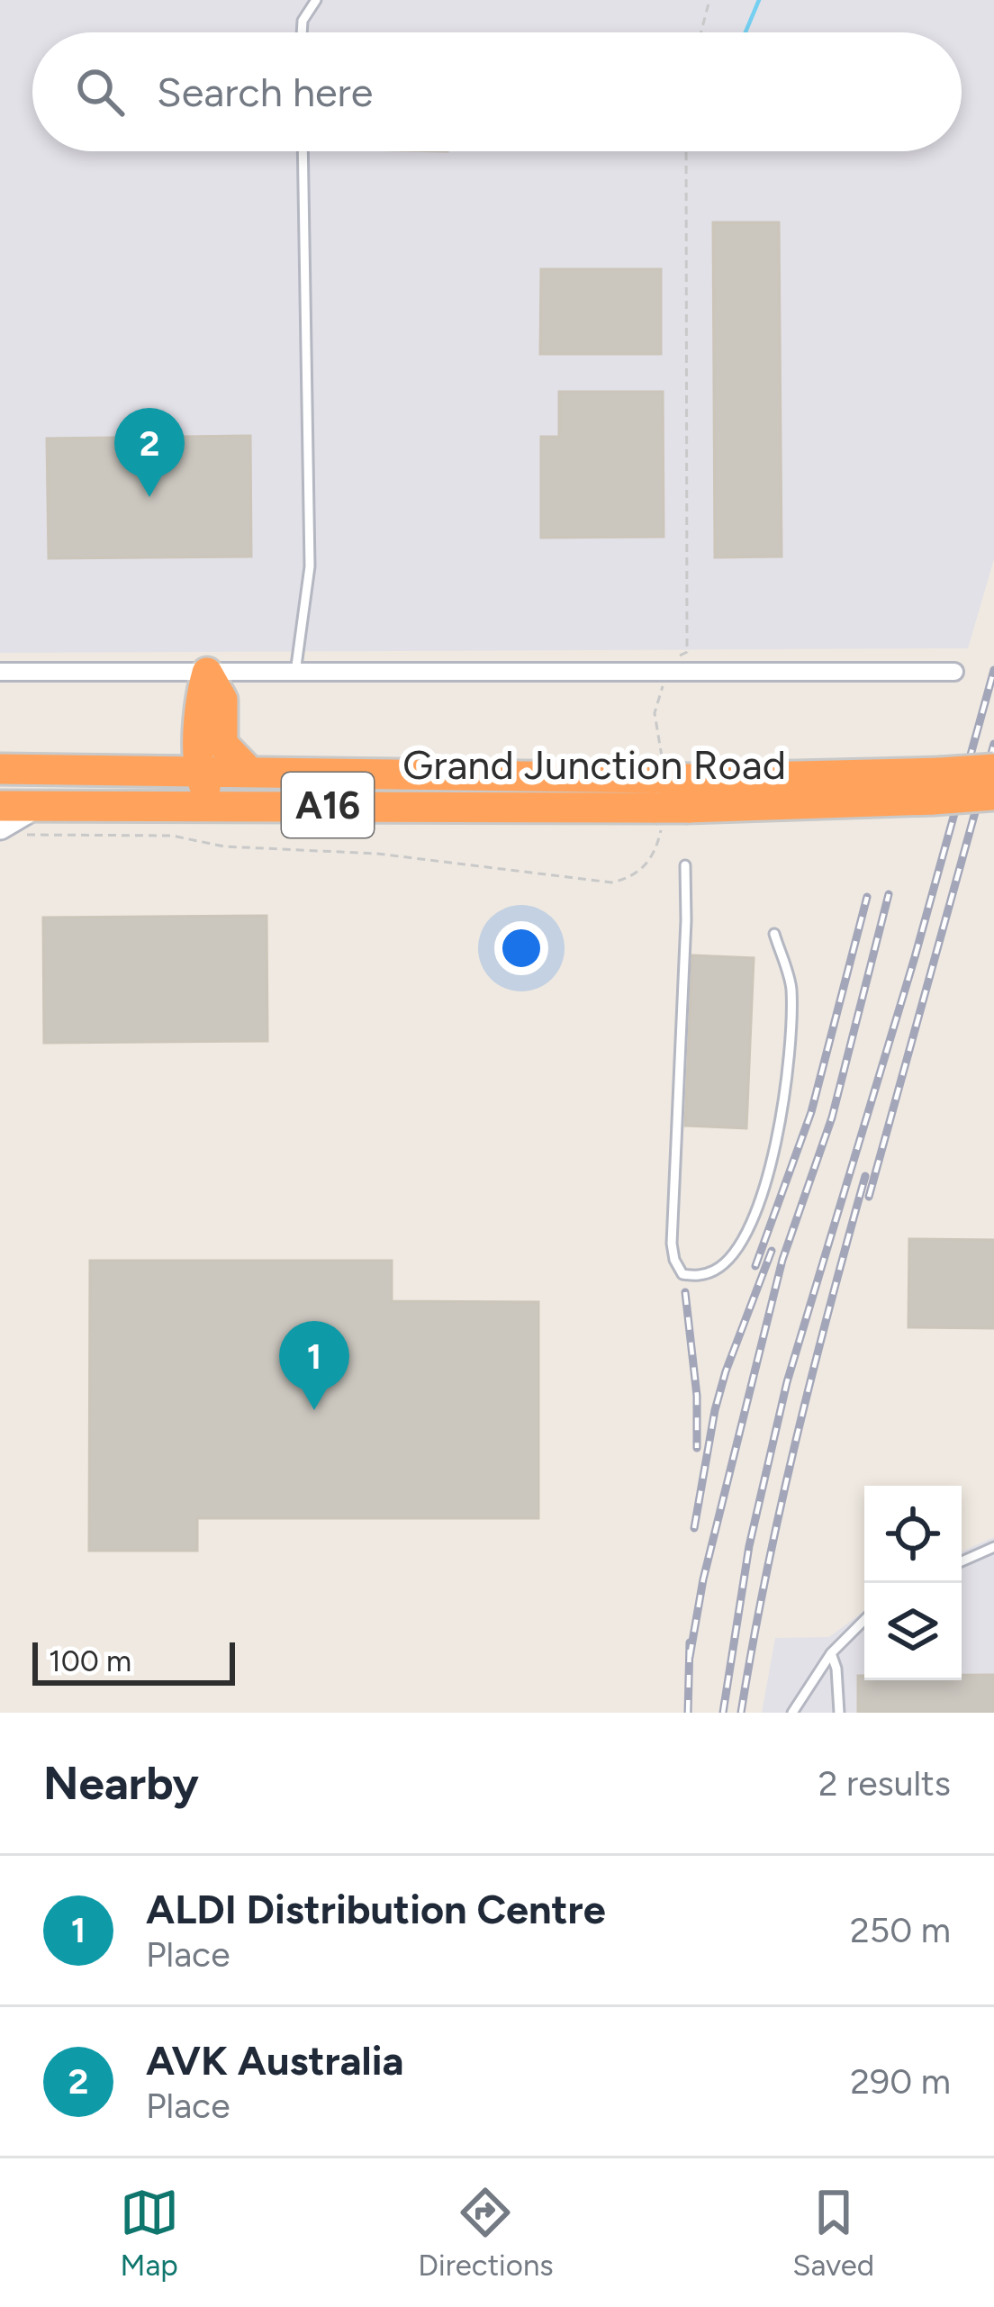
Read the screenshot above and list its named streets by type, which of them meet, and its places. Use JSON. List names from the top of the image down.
{
  "streets": {
    "highway": ["Grand Junction Road", "A16"]
  },
  "scale_bar": "100 m",
  "page": {
    "search": "Search here",
    "pins": ["2", "1"],
    "scale": "100 m",
    "heading": ["Nearby", "2 results"],
    "list": [
      {
        "mark": "1",
        "name": "ALDI Distribution Centre",
        "note": "Place",
        "value": "250 m"
      },
      {
        "mark": "2",
        "name": "AVK Australia",
        "note": "Place",
        "value": "290 m"
      }
    ],
    "nav": ["Map", "Directions", "Saved"]
  }
}
